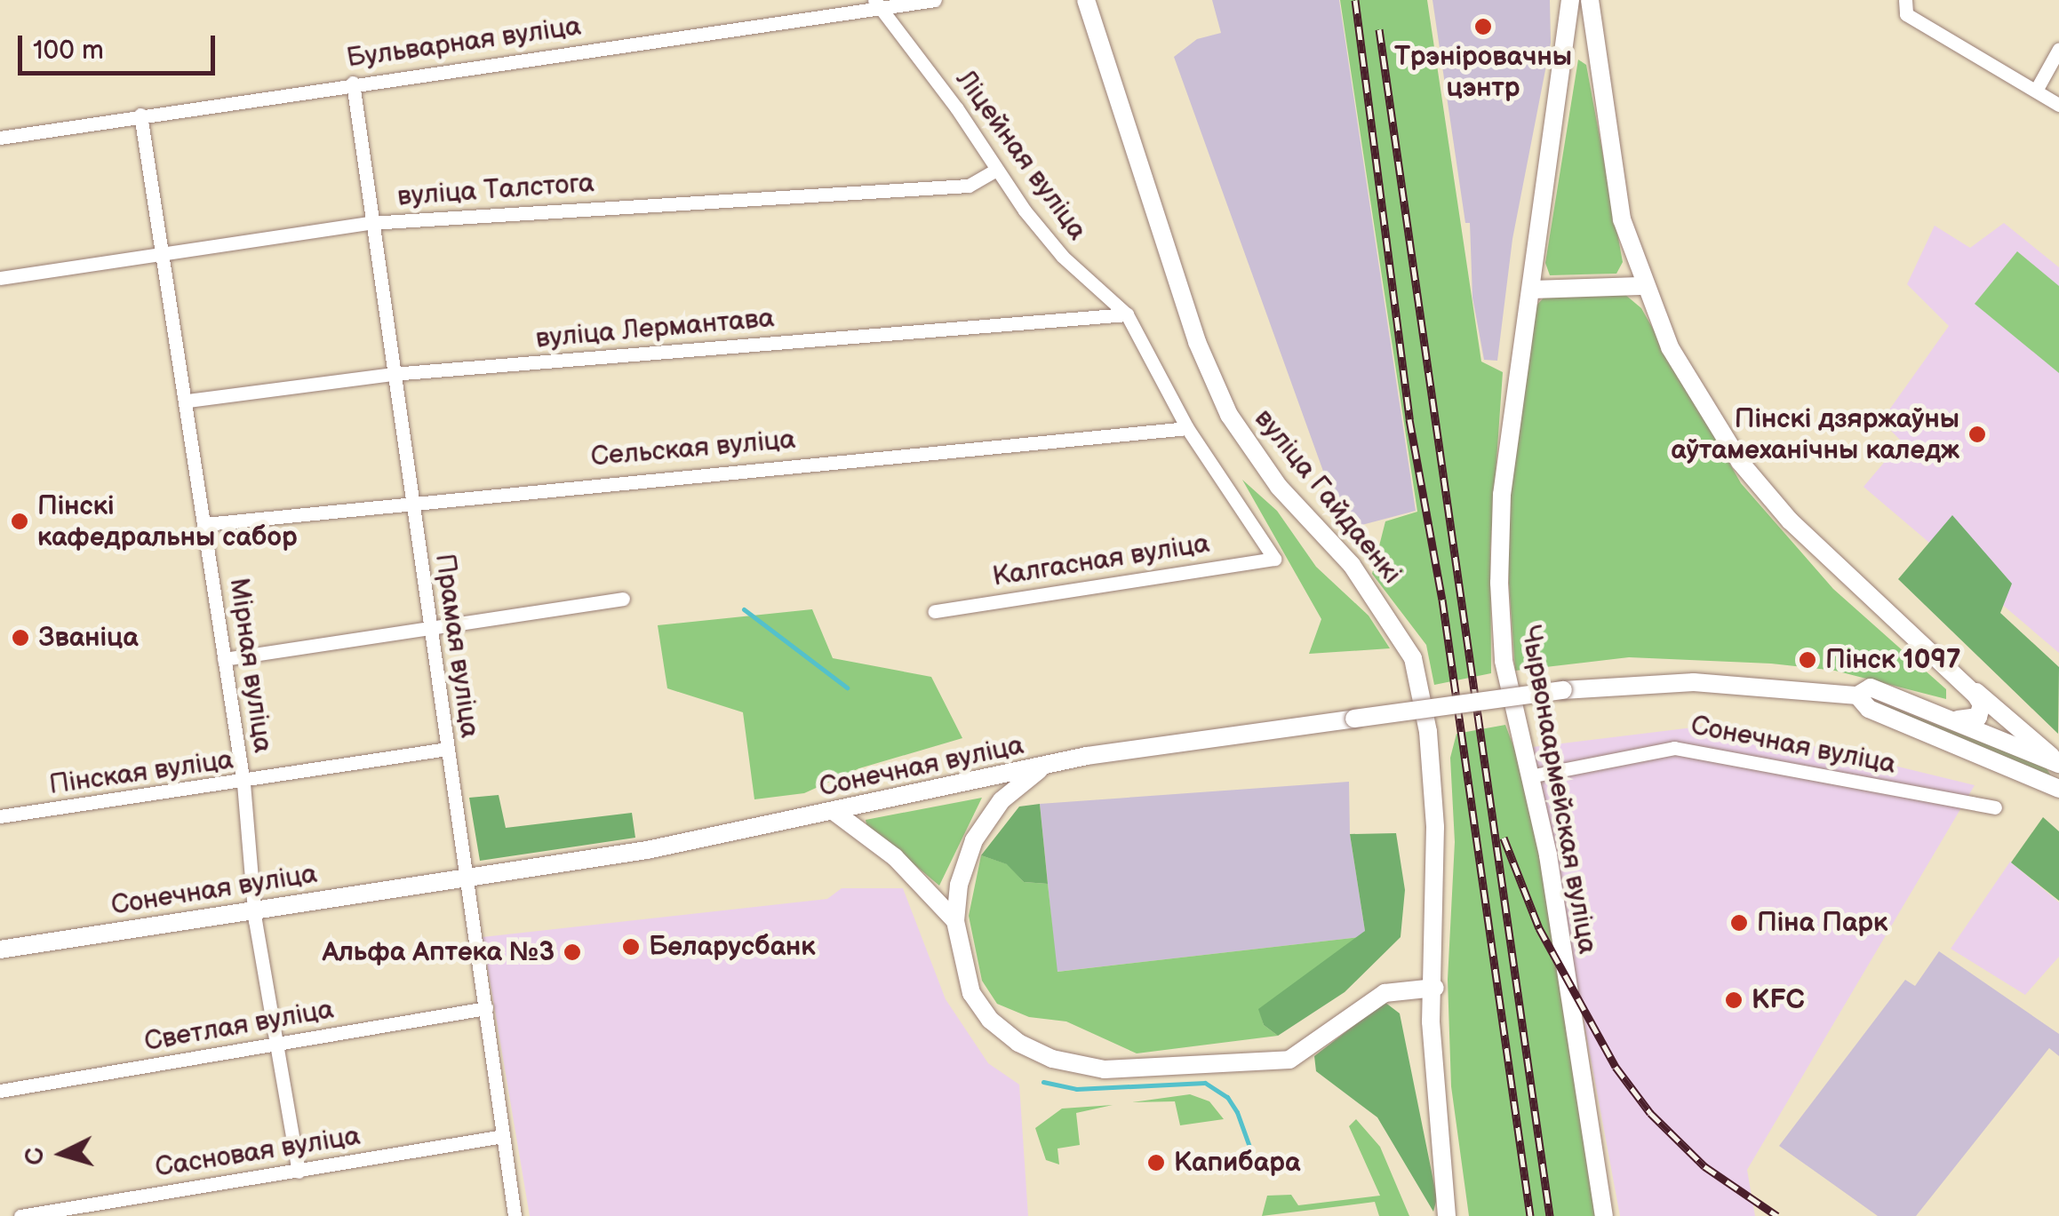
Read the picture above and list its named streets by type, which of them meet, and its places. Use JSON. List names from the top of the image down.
{
  "streets": {
    "street": [
      "Бульварная вуліца",
      "Ліцейная вуліца",
      "вуліца Талстога",
      "вуліца Лермантава",
      "Сельская вуліца",
      "вуліца Гайдаенкі",
      "Калгасная вуліца",
      "Прамая вуліца",
      "Мірная вуліца",
      "Сонечная вуліца",
      "Пінская вуліца",
      "Чырвонаармейская вуліца",
      "Светлая вуліца",
      "Сасновая вуліца"
    ]
  },
  "crossings": [
    ["Бульварная вуліца", "Ліцейная вуліца"],
    ["Бульварная вуліца", "Прамая вуліца"],
    ["Бульварная вуліца", "Мірная вуліца"],
    ["Ліцейная вуліца", "вуліца Талстога"],
    ["Ліцейная вуліца", "вуліца Лермантава"],
    ["Ліцейная вуліца", "Сельская вуліца"],
    ["Ліцейная вуліца", "Калгасная вуліца"],
    ["вуліца Талстога", "Прамая вуліца"],
    ["вуліца Талстога", "Мірная вуліца"],
    ["вуліца Лермантава", "Прамая вуліца"],
    ["вуліца Лермантава", "Мірная вуліца"],
    ["Сельская вуліца", "Прамая вуліца"],
    ["Сельская вуліца", "Мірная вуліца"],
    ["Прамая вуліца", "Сонечная вуліца"],
    ["Прамая вуліца", "Пінская вуліца"],
    ["Прамая вуліца", "Светлая вуліца"],
    ["Прамая вуліца", "Сасновая вуліца"],
    ["Мірная вуліца", "Сонечная вуліца"],
    ["Мірная вуліца", "Пінская вуліца"],
    ["Мірная вуліца", "Светлая вуліца"],
    ["Мірная вуліца", "Сасновая вуліца"],
    ["Сонечная вуліца", "Чырвонаармейская вуліца"]
  ],
  "places": [
    "Трэніровачны цэнтр",
    "Пінскі дзяржаўны аўтамеханічны каледж",
    "Пінскі кафедральны сабор",
    "Званіца",
    "Пінск 1097",
    "Піна Парк",
    "Беларусбанк",
    "Альфа Аптека №3",
    "KFC",
    "Капибара"
  ],
  "scale_bar": "100 m",
  "north": "left"
}
